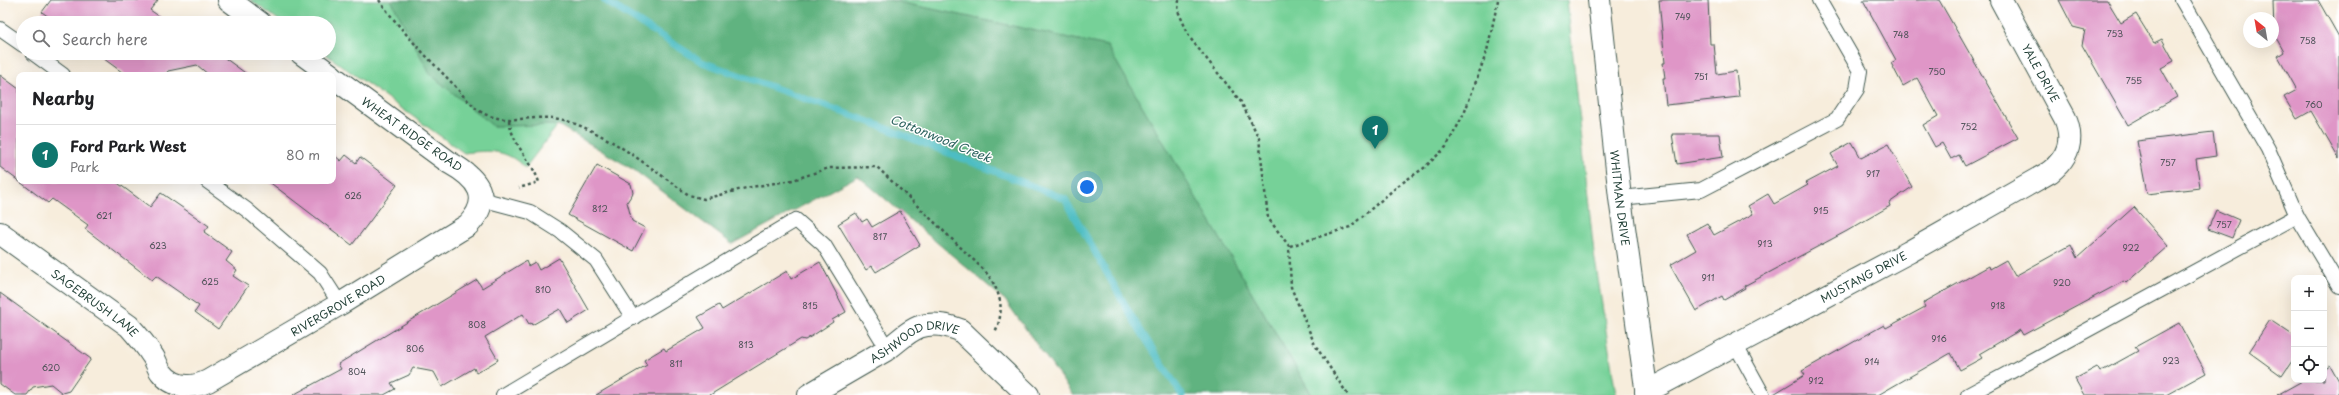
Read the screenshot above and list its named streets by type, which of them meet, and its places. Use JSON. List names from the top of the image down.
{
  "streets": {
    "street": [
      "YALE DRIVE",
      "WHEAT RIDGE ROAD",
      "WHITMAN DRIVE",
      "MUSTANG DRIVE",
      "SAGEBRUSH LANE",
      "RIVERGROVE ROAD",
      "ASHWOOD DRIVE"
    ]
  },
  "crossings": [
    ["YALE DRIVE", "MUSTANG DRIVE"],
    ["WHEAT RIDGE ROAD", "RIVERGROVE ROAD"],
    ["WHITMAN DRIVE", "MUSTANG DRIVE"],
    ["SAGEBRUSH LANE", "RIVERGROVE ROAD"]
  ],
  "water": ["Cottonwood Creek"],
  "house_numbers": [
    "749",
    "753",
    "748",
    "758",
    "750",
    "751",
    "755",
    "760",
    "752",
    "757",
    "917",
    "626",
    "812",
    "915",
    "621",
    "757",
    "817",
    "913",
    "623",
    "922",
    "911",
    "625",
    "920",
    "810",
    "815",
    "918",
    "808",
    "916",
    "813",
    "806",
    "923",
    "914",
    "811",
    "620",
    "804",
    "912"
  ],
  "north": "top left",
  "page": {
    "search": "Search here",
    "heading": "Nearby",
    "pins": "1",
    "list": [
      {
        "mark": "1",
        "name": "Ford Park West",
        "note": "Park",
        "value": "80 m"
      }
    ],
    "map_buttons": ["+", "−"]
  }
}
